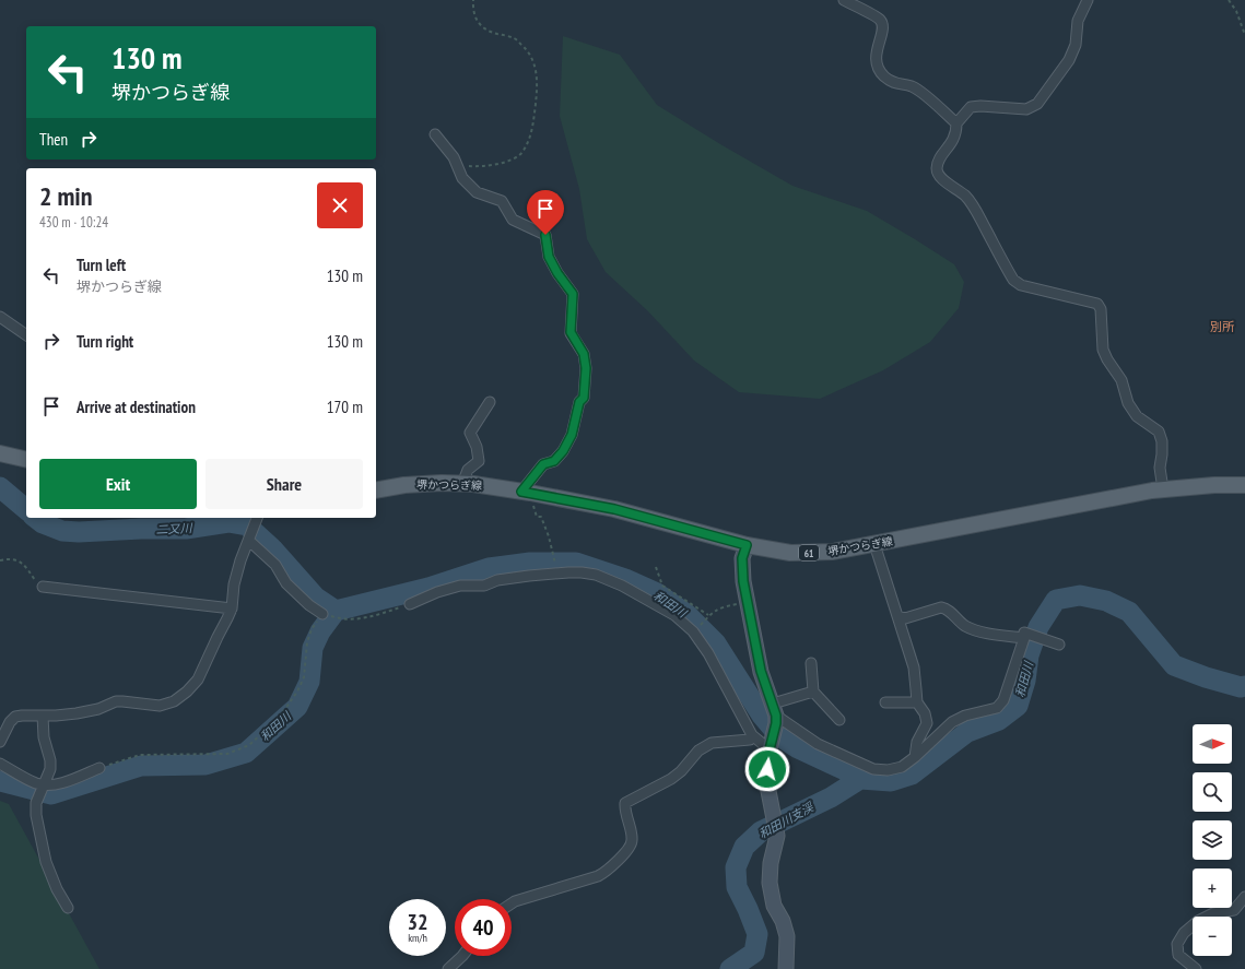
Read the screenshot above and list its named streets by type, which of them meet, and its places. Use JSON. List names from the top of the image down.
{
  "streets": {
    "main road": ["堺かつらぎ線", "61"]
  },
  "districts": ["別所"],
  "water": ["二又川", "和田川", "和田川支渓"],
  "north": "right",
  "page": {
    "turn": ["130 m", "堺かつらぎ線"],
    "then": "Then",
    "heading": ["2 min", "430 m · 10:24"],
    "list": [
      {
        "name": "Turn left",
        "note": "堺かつらぎ線",
        "value": "130 m"
      },
      {
        "name": "Turn right",
        "value": "130 m"
      },
      {
        "name": "Arrive at destination",
        "value": "170 m"
      }
    ],
    "buttons": ["Exit", "Share"],
    "map_buttons": ["+", "−"],
    "speed": "32 km/h",
    "limit": "40"
  }
}
